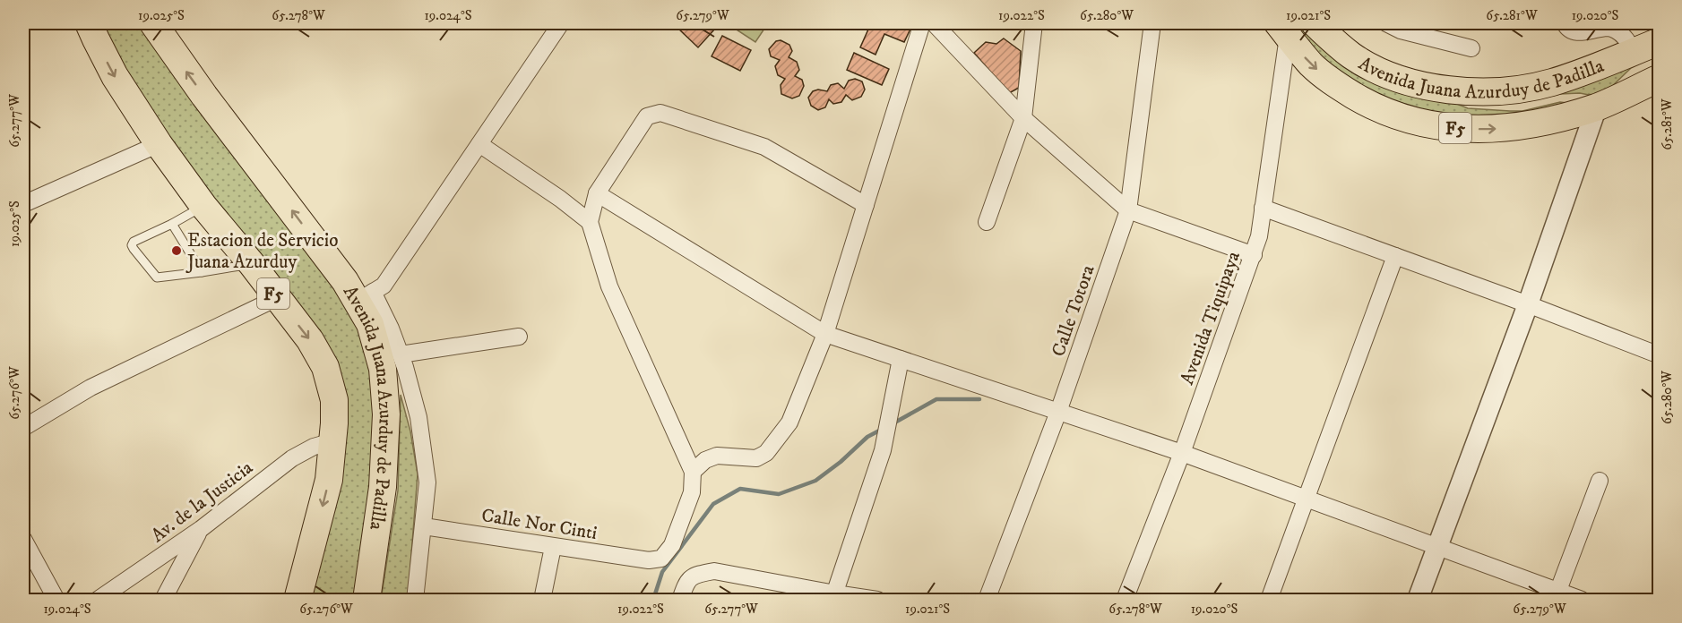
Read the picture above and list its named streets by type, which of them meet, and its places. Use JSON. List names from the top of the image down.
{
  "streets": {
    "highway": ["Avenida Juana Azurduy de Padilla", "F5"],
    "street": [
      "Calle Totora",
      "Avenida Tiquipaya",
      "Av. de la Justicia",
      "Calle Nor Cinti"
    ]
  },
  "crossings": [
    ["Avenida Juana Azurduy de Padilla", "Avenida Tiquipaya"],
    ["Avenida Juana Azurduy de Padilla", "Av. de la Justicia"]
  ],
  "places": ["Estacion de Servicio Juana Azurduy"],
  "coordinates": [
    "19.025°S",
    "65.278°W",
    "19.024°S",
    "65.279°W",
    "19.022°S",
    "65.280°W",
    "19.021°S",
    "65.281°W",
    "19.020°S",
    "65.277°W",
    "65.276°W"
  ]
}
